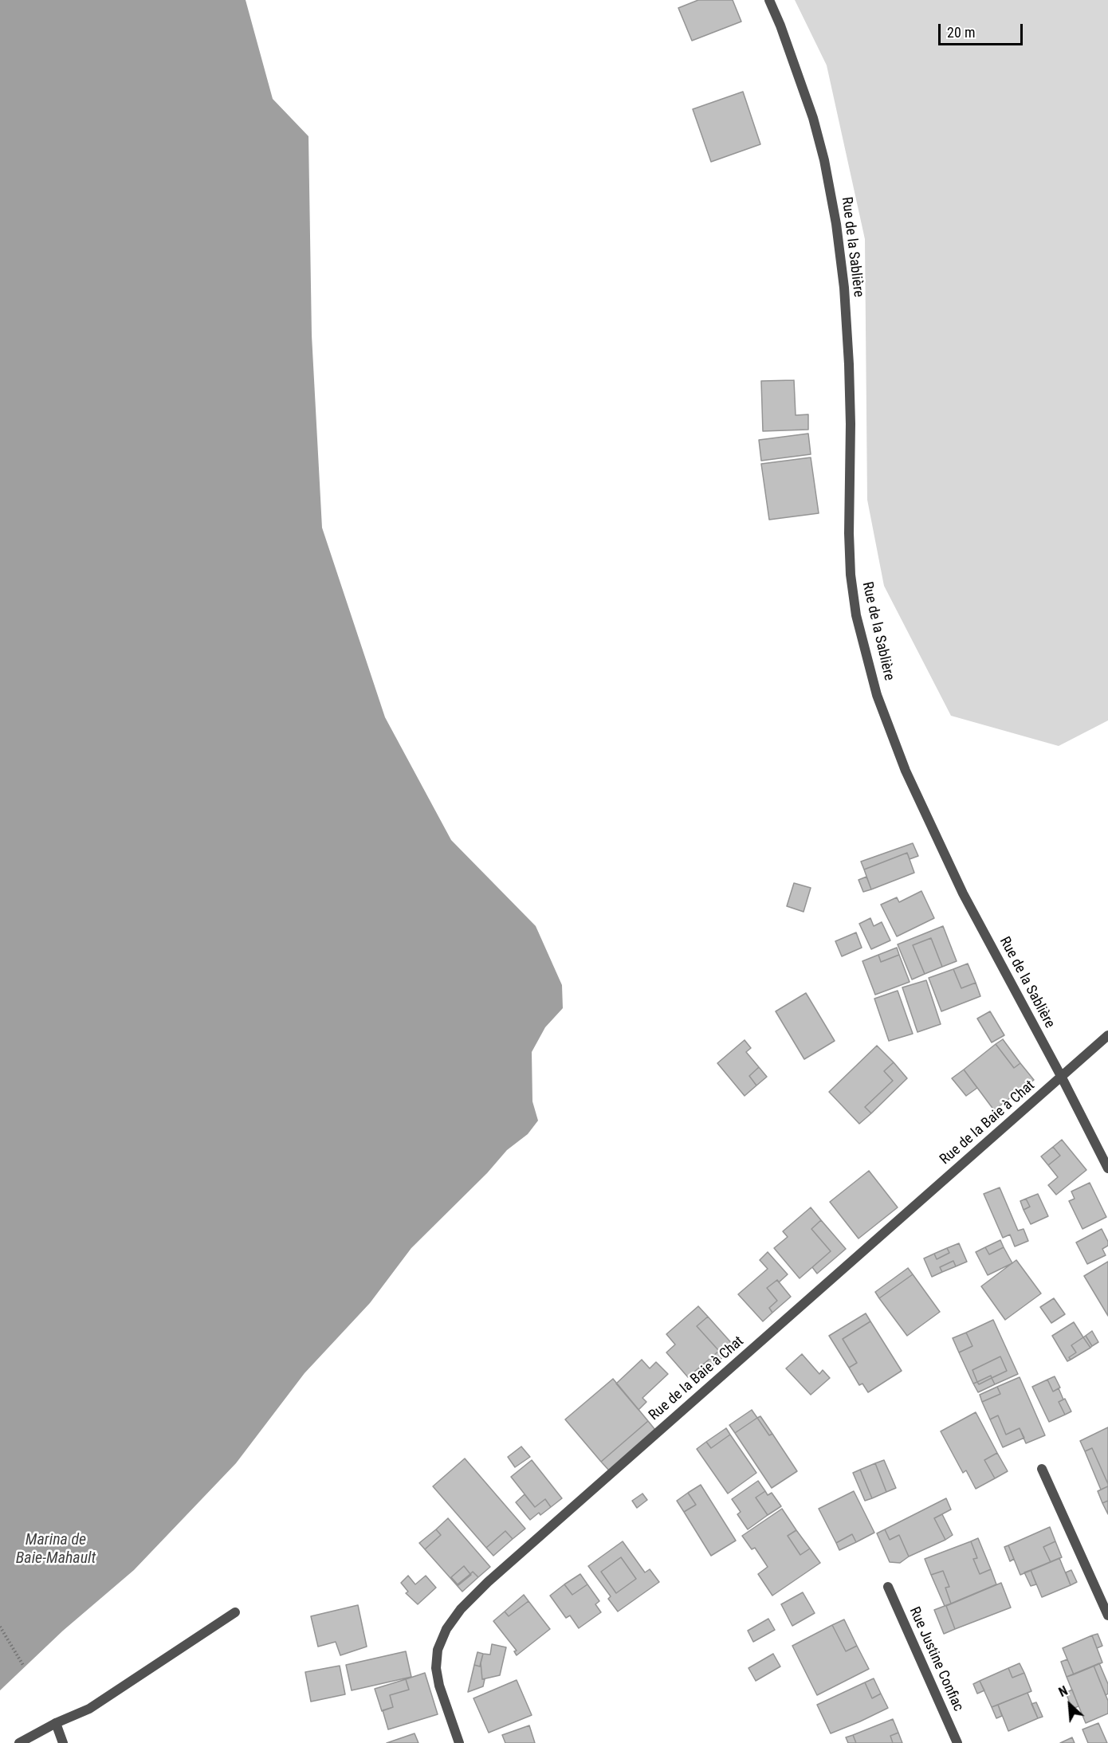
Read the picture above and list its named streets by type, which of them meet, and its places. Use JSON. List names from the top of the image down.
{
  "streets": {
    "street": ["Rue de la Sablière", "Rue de la Baie à Chat", "Rue Justine Confiac"]
  },
  "crossings": [
    ["Rue de la Sablière", "Rue de la Baie à Chat"]
  ],
  "water": ["Marina de Baie-Mahault"],
  "scale_bar": "20 m",
  "north": "top left"
}
